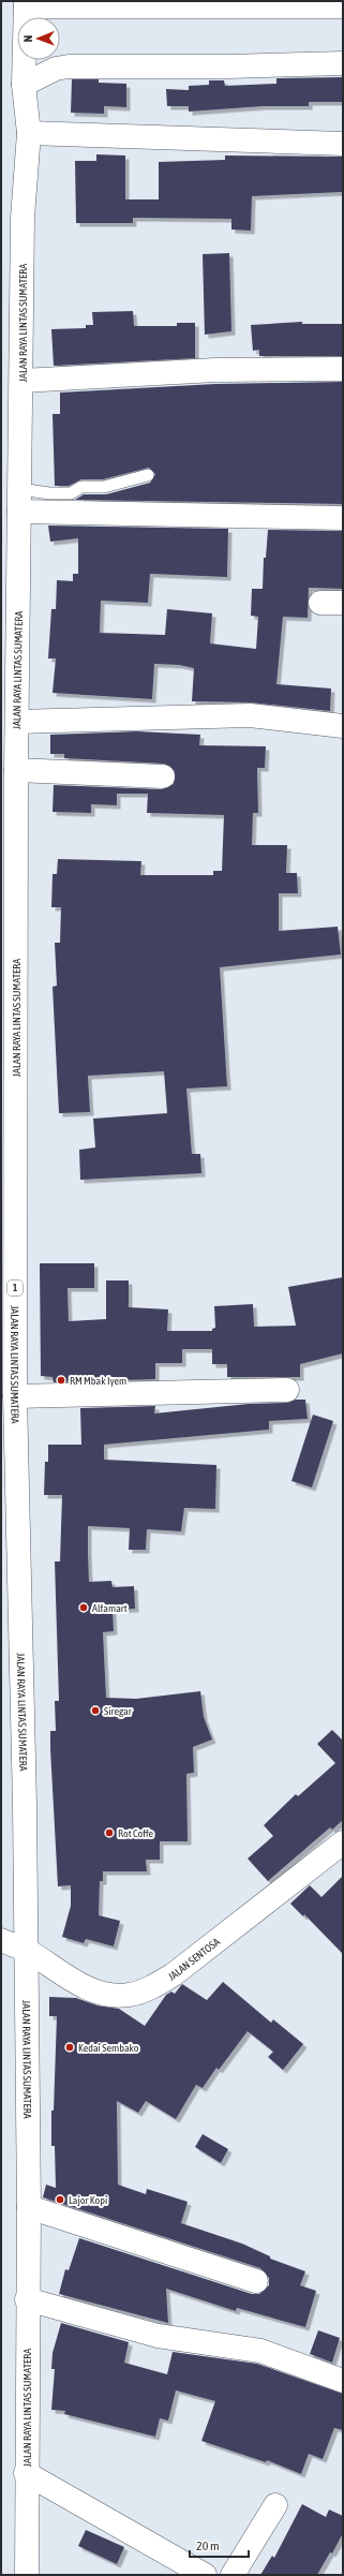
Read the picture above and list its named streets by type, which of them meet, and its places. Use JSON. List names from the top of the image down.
{
  "streets": {
    "main road": ["JALAN RAYA LINTAS SUMATERA", "1", "JALAN SENTOSA"]
  },
  "crossings": [
    ["JALAN RAYA LINTAS SUMATERA", "JALAN SENTOSA"]
  ],
  "places": [
    "RM Mbak Iyem",
    "Alfamart",
    "Siregar",
    "Rot Coffe",
    "Kedai Sembako",
    "Lajor Kopi"
  ],
  "scale_bar": "20 m",
  "north": "left"
}
